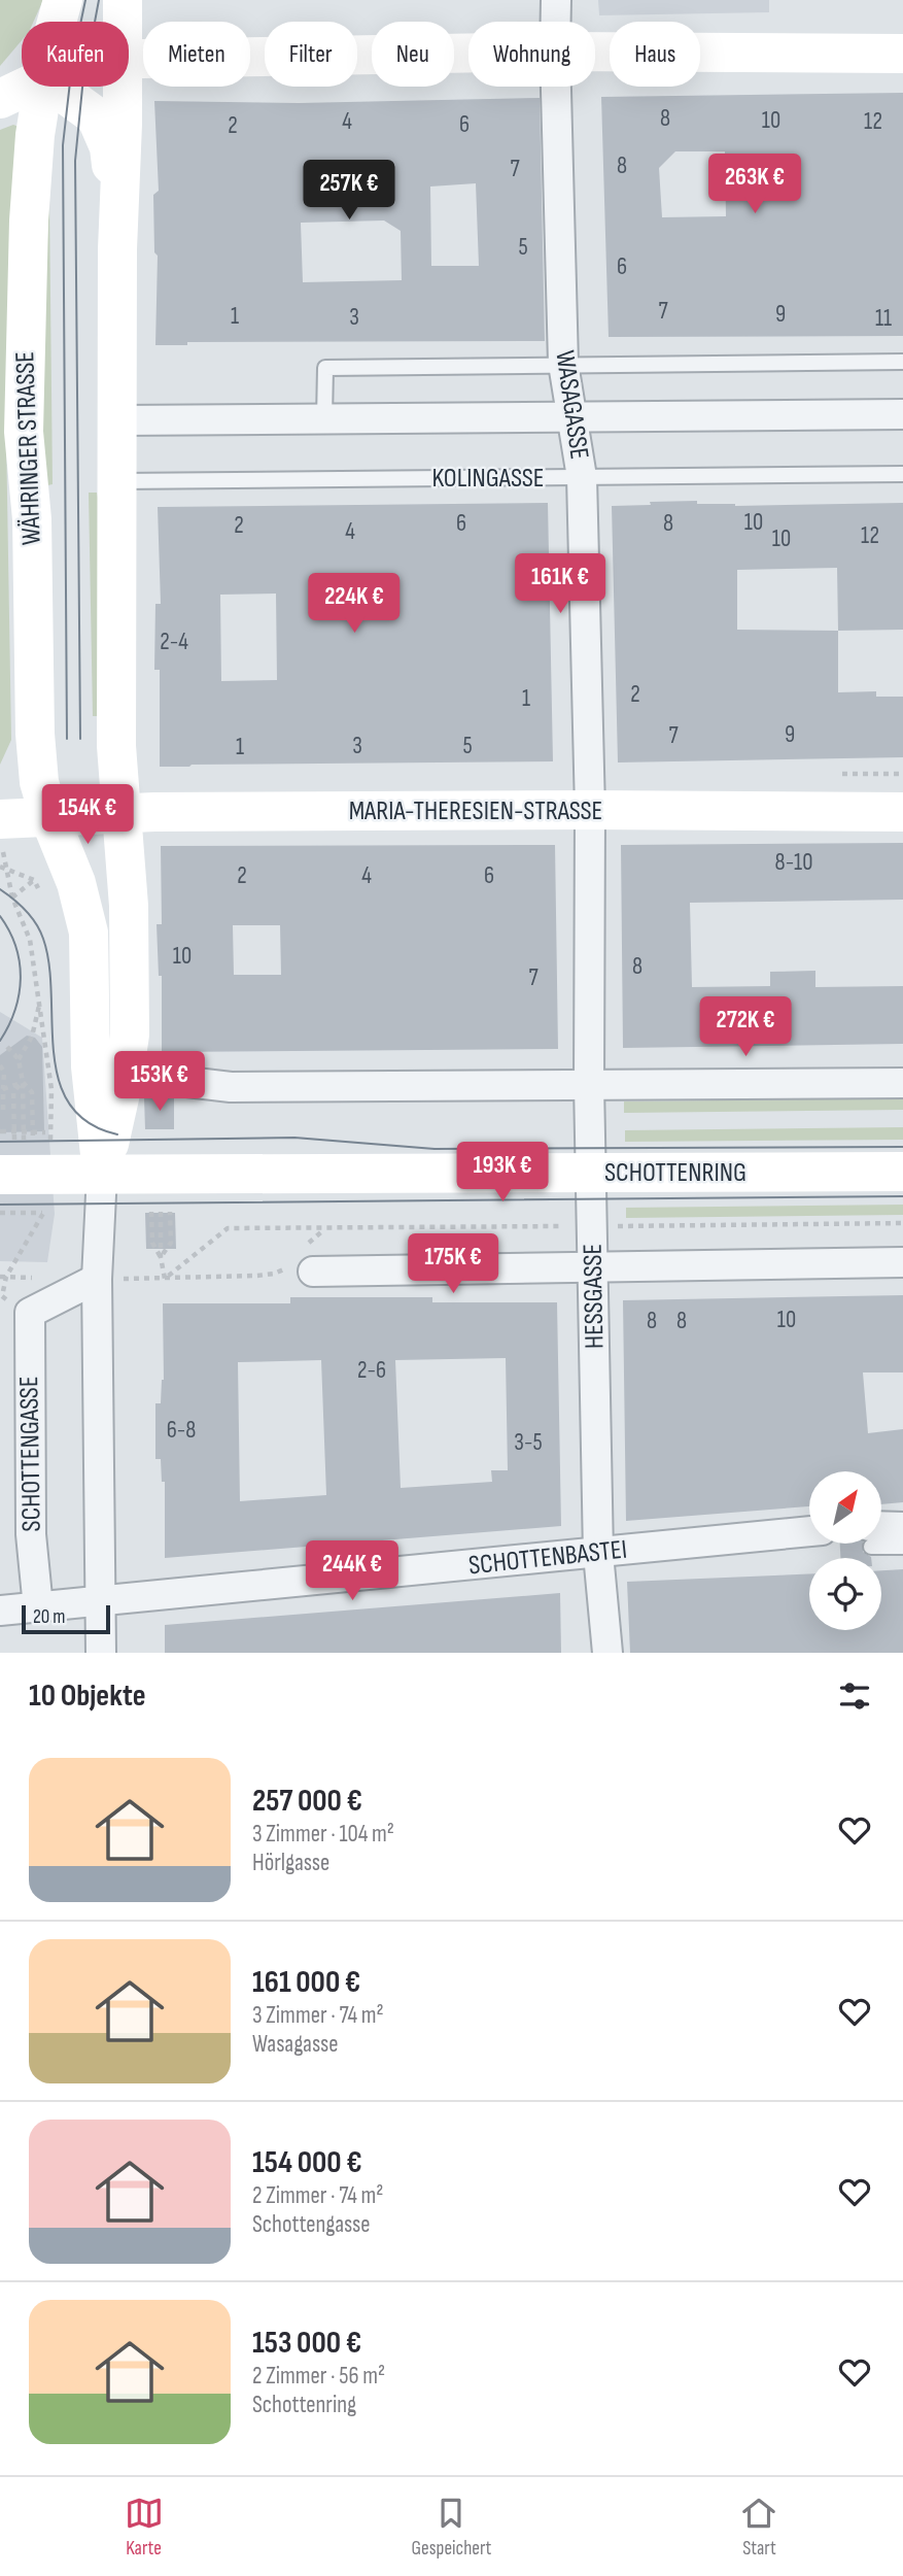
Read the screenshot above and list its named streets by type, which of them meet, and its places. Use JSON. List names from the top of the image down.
{
  "streets": {
    "main road": ["WÄHRINGER STRASSE", "MARIA-THERESIEN-STRASSE", "SCHOTTENRING"],
    "street": [
      "WASAGASSE",
      "HESSGASSE",
      "SCHOTTENGASSE",
      "SCHOTTENBASTEI"
    ],
    "lane": ["KOLINGASSE"]
  },
  "crossings": [
    ["WASAGASSE", "KOLINGASSE"],
    ["WASAGASSE", "MARIA-THERESIEN-STRASSE"],
    ["WASAGASSE", "HESSGASSE"],
    ["WÄHRINGER STRASSE", "MARIA-THERESIEN-STRASSE"],
    ["MARIA-THERESIEN-STRASSE", "HESSGASSE"],
    ["SCHOTTENRING", "HESSGASSE"],
    ["HESSGASSE", "SCHOTTENBASTEI"]
  ],
  "house_numbers": [
    "8",
    "10",
    "4",
    "12",
    "6",
    "2",
    "8",
    "7",
    "5",
    "6",
    "7",
    "9",
    "1",
    "3",
    "11",
    "10",
    "6",
    "8",
    "2",
    "4",
    "12",
    "10",
    "2-4",
    "2",
    "1",
    "9",
    "7",
    "3",
    "5",
    "1",
    "8-10",
    "2",
    "4",
    "6",
    "10",
    "8",
    "7",
    "10",
    "8",
    "8",
    "2-6",
    "6-8",
    "3-5"
  ],
  "scale_bar": "20 m",
  "north": "top right",
  "page": {
    "chip": [
      "Kaufen",
      "Mieten",
      "Filter",
      "Neu",
      "Wohnung",
      "Haus"
    ],
    "price": [
      "263K €",
      "257K €",
      "161K €",
      "224K €",
      "154K €",
      "272K €",
      "153K €",
      "193K €",
      "175K €",
      "244K €"
    ],
    "scale": "20 m",
    "heading": "10 Objekte",
    "list": [
      {
        "name": "257 000 €",
        "note": "3 Zimmer · 104 m² · Hörlgasse"
      },
      {
        "name": "161 000 €",
        "note": "3 Zimmer · 74 m² · Wasagasse"
      },
      {
        "name": "154 000 €",
        "note": "2 Zimmer · 74 m² · Schottengasse"
      },
      {
        "name": "153 000 €",
        "note": "2 Zimmer · 56 m² · Schottenring"
      }
    ],
    "tabs": ["Karte", "Gespeichert", "Start"]
  }
}
